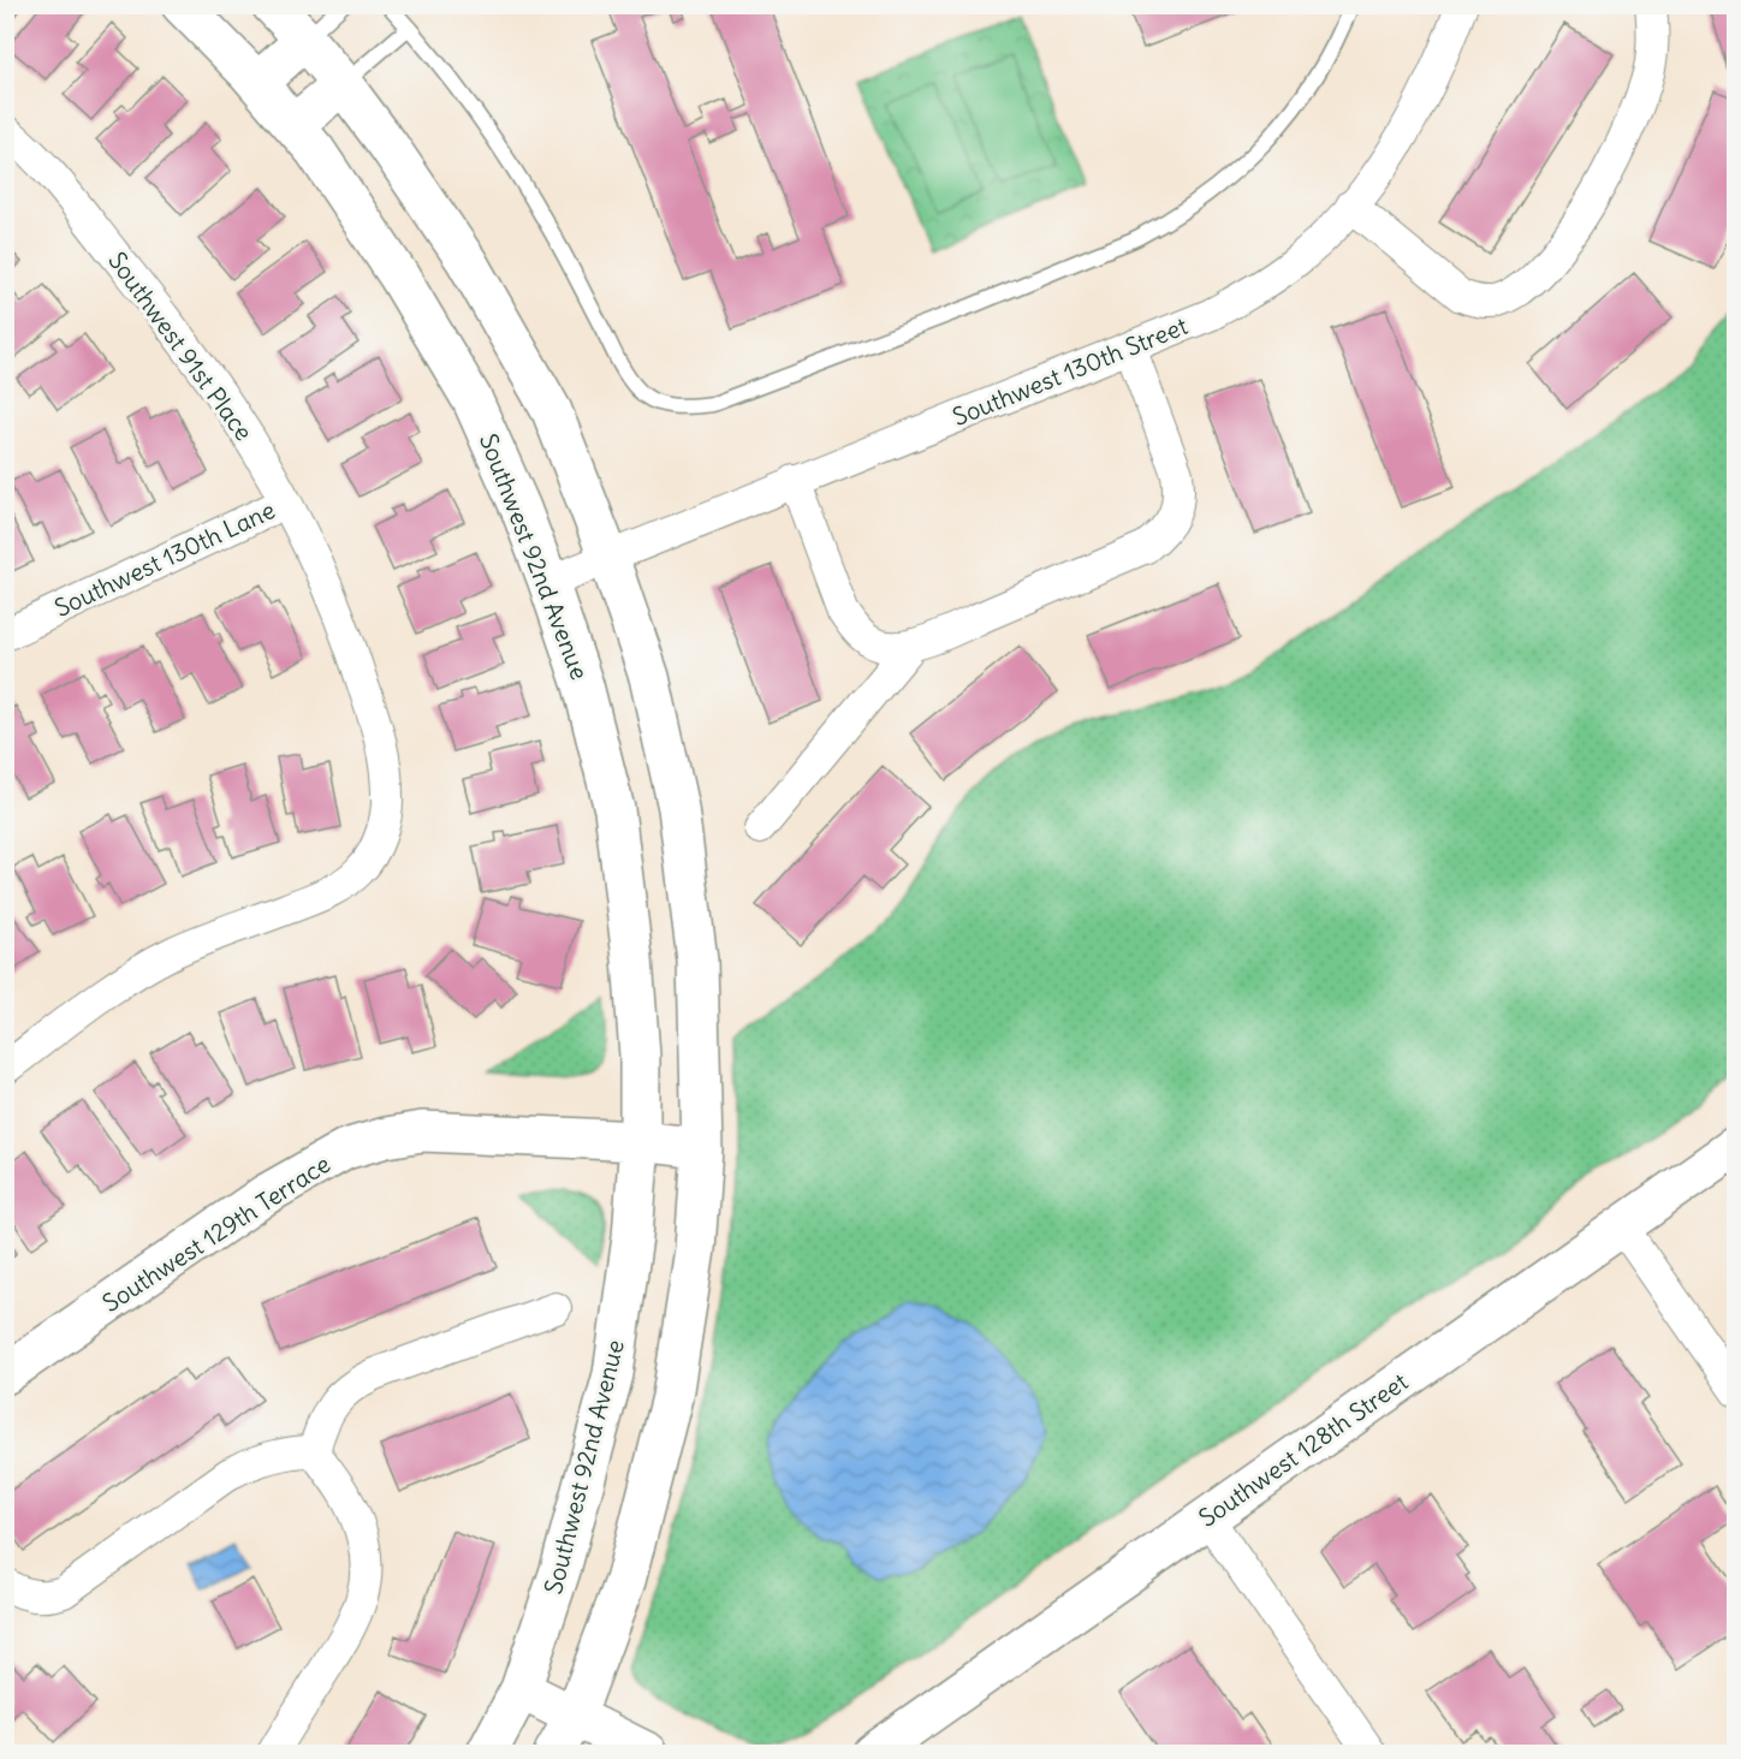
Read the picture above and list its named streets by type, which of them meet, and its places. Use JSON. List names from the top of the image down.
{
  "streets": {
    "street": [
      "Southwest 91st Place",
      "Southwest 130th Street",
      "Southwest 92nd Avenue",
      "Southwest 130th Lane",
      "Southwest 129th Terrace",
      "Southwest 128th Street"
    ]
  },
  "crossings": [
    ["Southwest 91st Place", "Southwest 130th Lane"],
    ["Southwest 130th Street", "Southwest 92nd Avenue"],
    ["Southwest 92nd Avenue", "Southwest 129th Terrace"]
  ]
}
